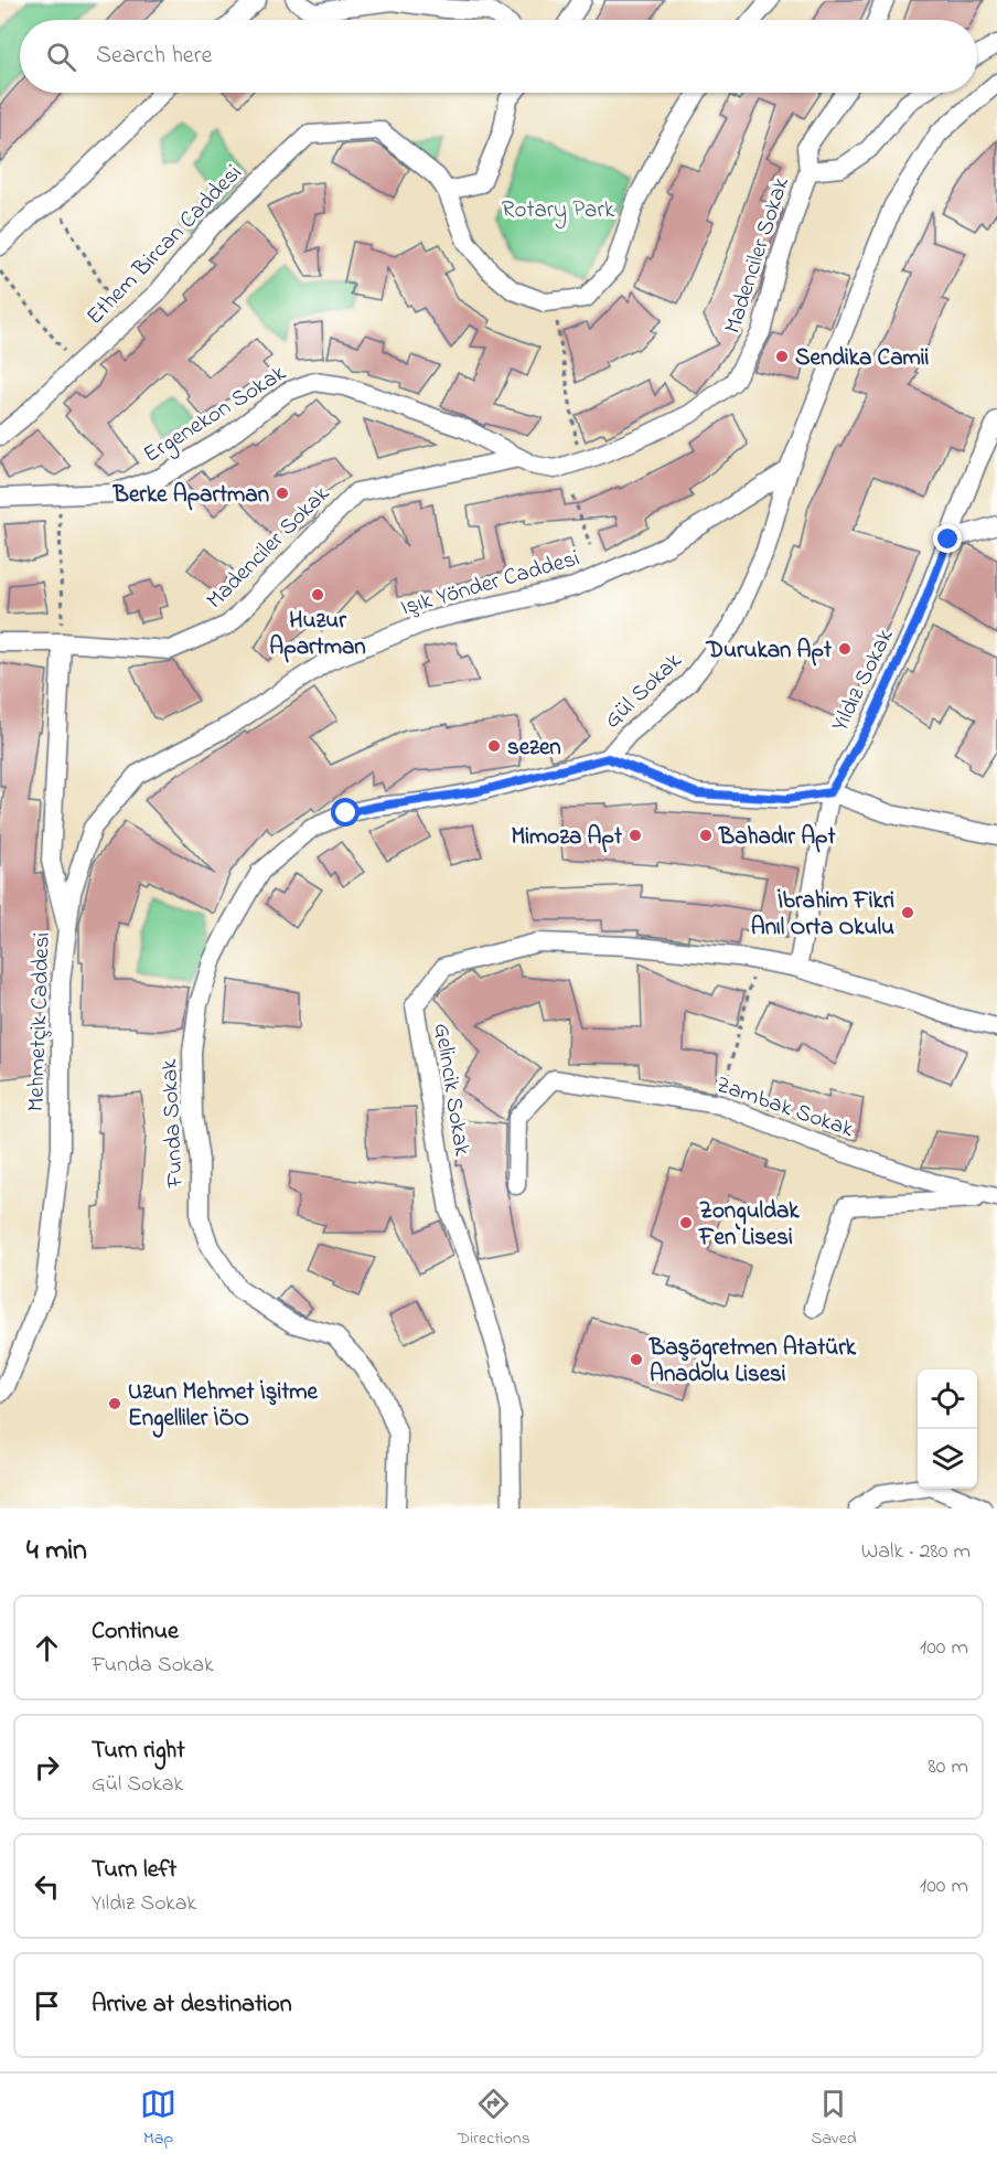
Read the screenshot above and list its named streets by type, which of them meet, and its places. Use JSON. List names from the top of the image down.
{
  "streets": {
    "street": [
      "Ethem Bircan Caddesi",
      "Madenciler Sokak",
      "Ergenekon Sokak",
      "Işık Yönder Caddesi",
      "Yıldız Sokak",
      "Gül Sokak",
      "Mehmetçik Caddesi",
      "Gelincik Sokak",
      "Zambak Sokak",
      "Funda Sokak"
    ]
  },
  "crossings": [
    ["Madenciler Sokak", "Ergenekon Sokak"],
    ["Madenciler Sokak", "Mehmetçik Caddesi"],
    ["Işık Yönder Caddesi", "Gül Sokak"],
    ["Işık Yönder Caddesi", "Mehmetçik Caddesi"],
    ["Yıldız Sokak", "Gül Sokak"],
    ["Yıldız Sokak", "Gelincik Sokak"],
    ["Gül Sokak", "Funda Sokak"]
  ],
  "parks": ["Rotary Park"],
  "places": [
    "Sendika Camii",
    "Berke Apartman",
    "Huzur Apartman",
    "Durukan Apt",
    "sezen",
    "Mimoza Apt",
    "Bahadır Apt",
    "İbrahim Fikri Anıl Orta Okulu",
    "Zonguldak Fen Lisesi",
    "Başögretmen Atatürk Anadolu Lisesi",
    "Uzun Mehmet İşitme Engelliler İÖO"
  ],
  "page": {
    "search": "Search here",
    "heading": ["4 min", "Walk · 280 m"],
    "list": [
      ["Continue", "Funda Sokak", "100 m"],
      ["Turn right", "Gül Sokak", "80 m"],
      ["Turn left", "Yıldız Sokak", "100 m"],
      "Arrive at destination"
    ],
    "nav": ["Map", "Directions", "Saved"]
  }
}
